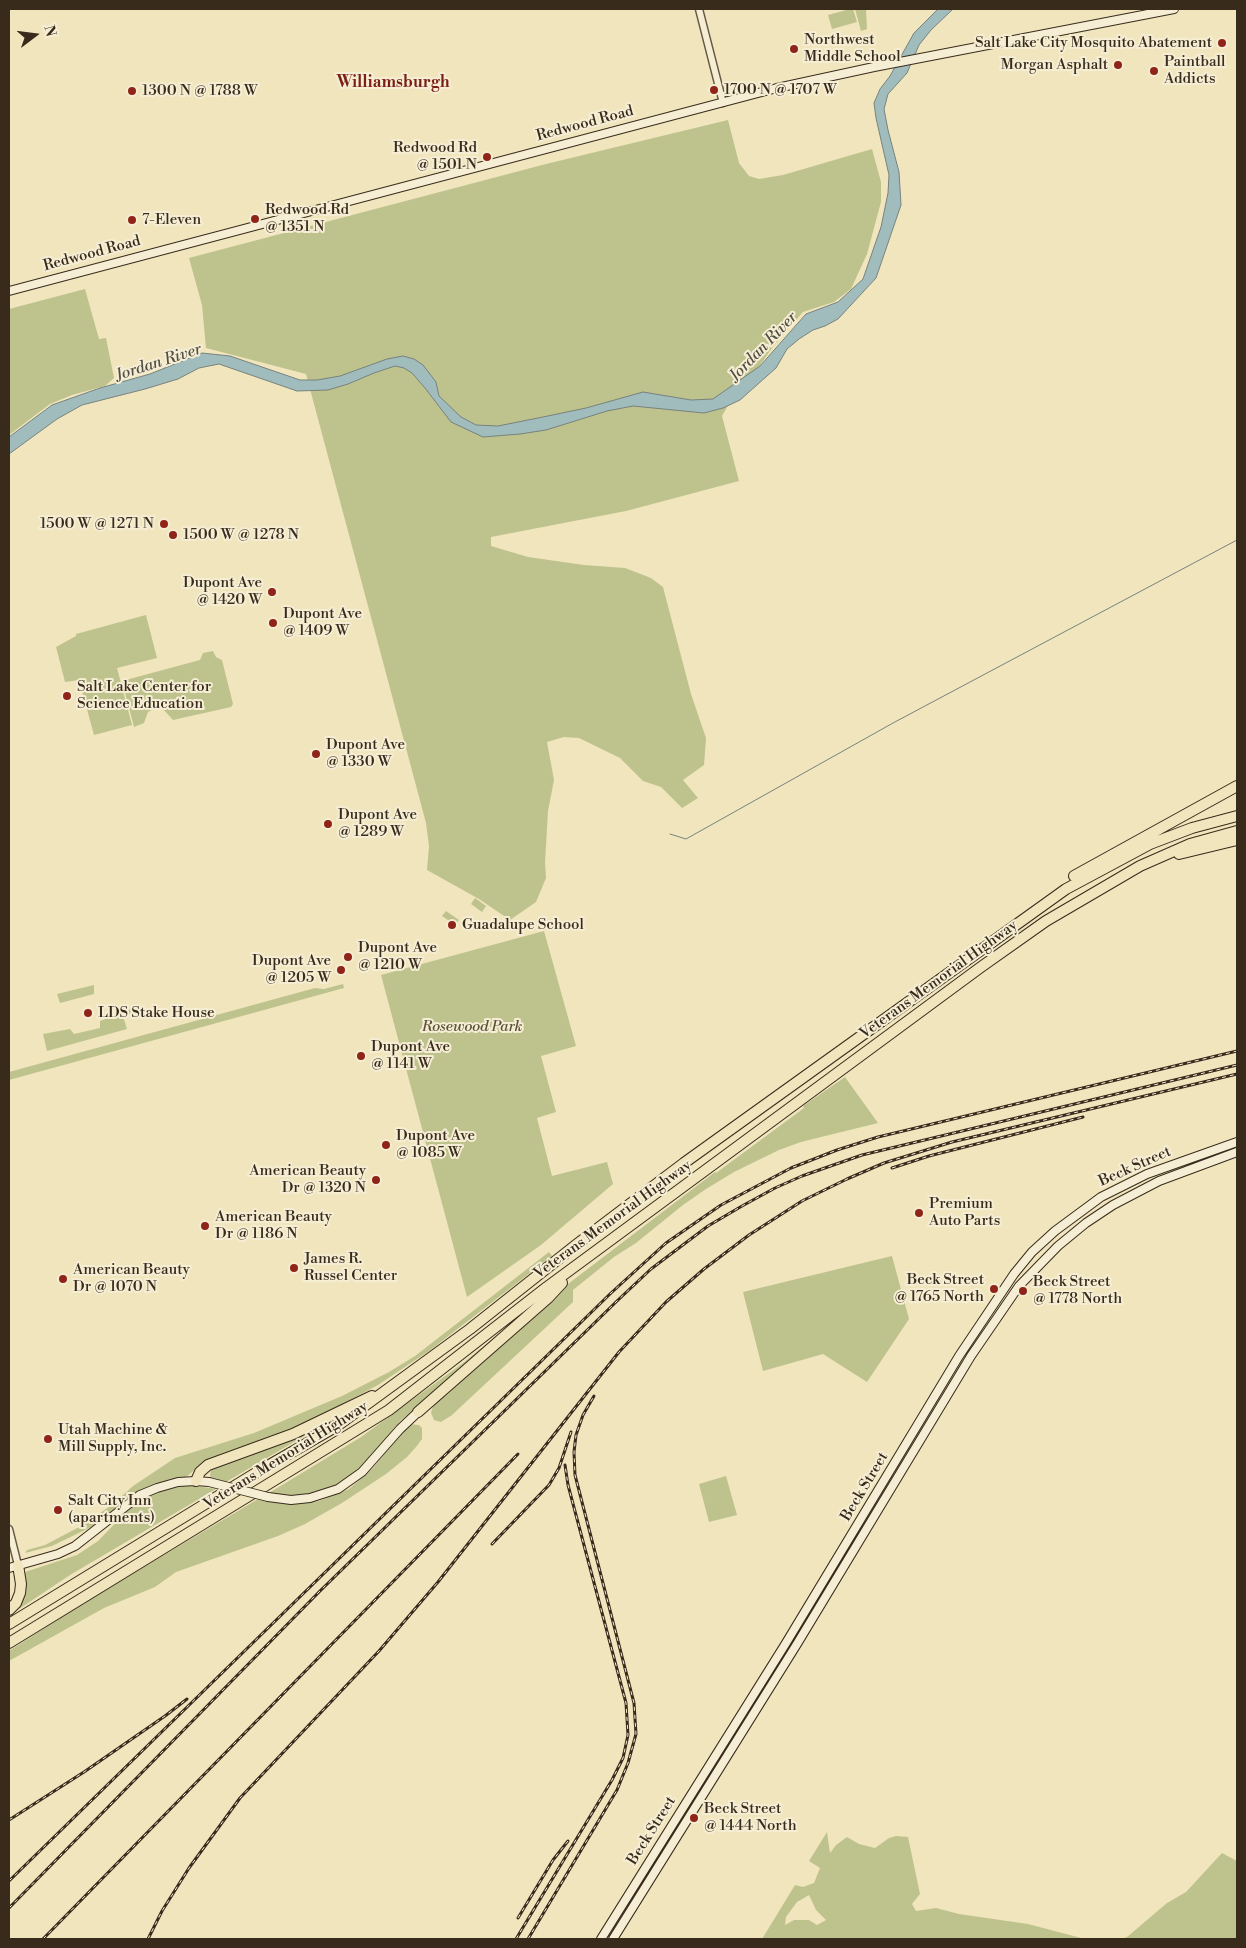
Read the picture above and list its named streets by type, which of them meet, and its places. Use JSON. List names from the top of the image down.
{
  "streets": {
    "highway": ["Veterans Memorial Highway"],
    "main road": ["Redwood Road", "Beck Street"]
  },
  "districts": ["Williamsburgh"],
  "water": ["Jordan River"],
  "parks": ["Rosewood Park"],
  "places": [
    "Salt Lake City Mosquito Abatement",
    "Northwest Middle School",
    "Morgan Asphalt",
    "Paintball Addicts",
    "1700 N @ 1707 W",
    "1300 N @ 1788 W",
    "Redwood Rd @ 1501 N",
    "Redwood Rd @ 1351 N",
    "7-Eleven",
    "1500 W @ 1271 N",
    "1500 W @ 1278 N",
    "Dupont Ave @ 1420 W",
    "Dupont Ave @ 1409 W",
    "Salt Lake Center for Science Education",
    "Dupont Ave @ 1330 W",
    "Dupont Ave @ 1289 W",
    "Guadalupe School",
    "Dupont Ave @ 1210 W",
    "Dupont Ave @ 1205 W",
    "LDS Stake House",
    "Dupont Ave @ 1141 W",
    "Dupont Ave @ 1085 W",
    "American Beauty Dr @ 1320 N",
    "Premium Auto Parts",
    "American Beauty Dr @ 1186 N",
    "James R. Russel Center",
    "American Beauty Dr @ 1070 N",
    "Beck Street @ 1765 North",
    "Beck Street @ 1778 North",
    "Utah Machine & Mill Supply, Inc.",
    "Salt City Inn (apartments)",
    "Beck Street @ 1444 North"
  ],
  "north": "right"
}
